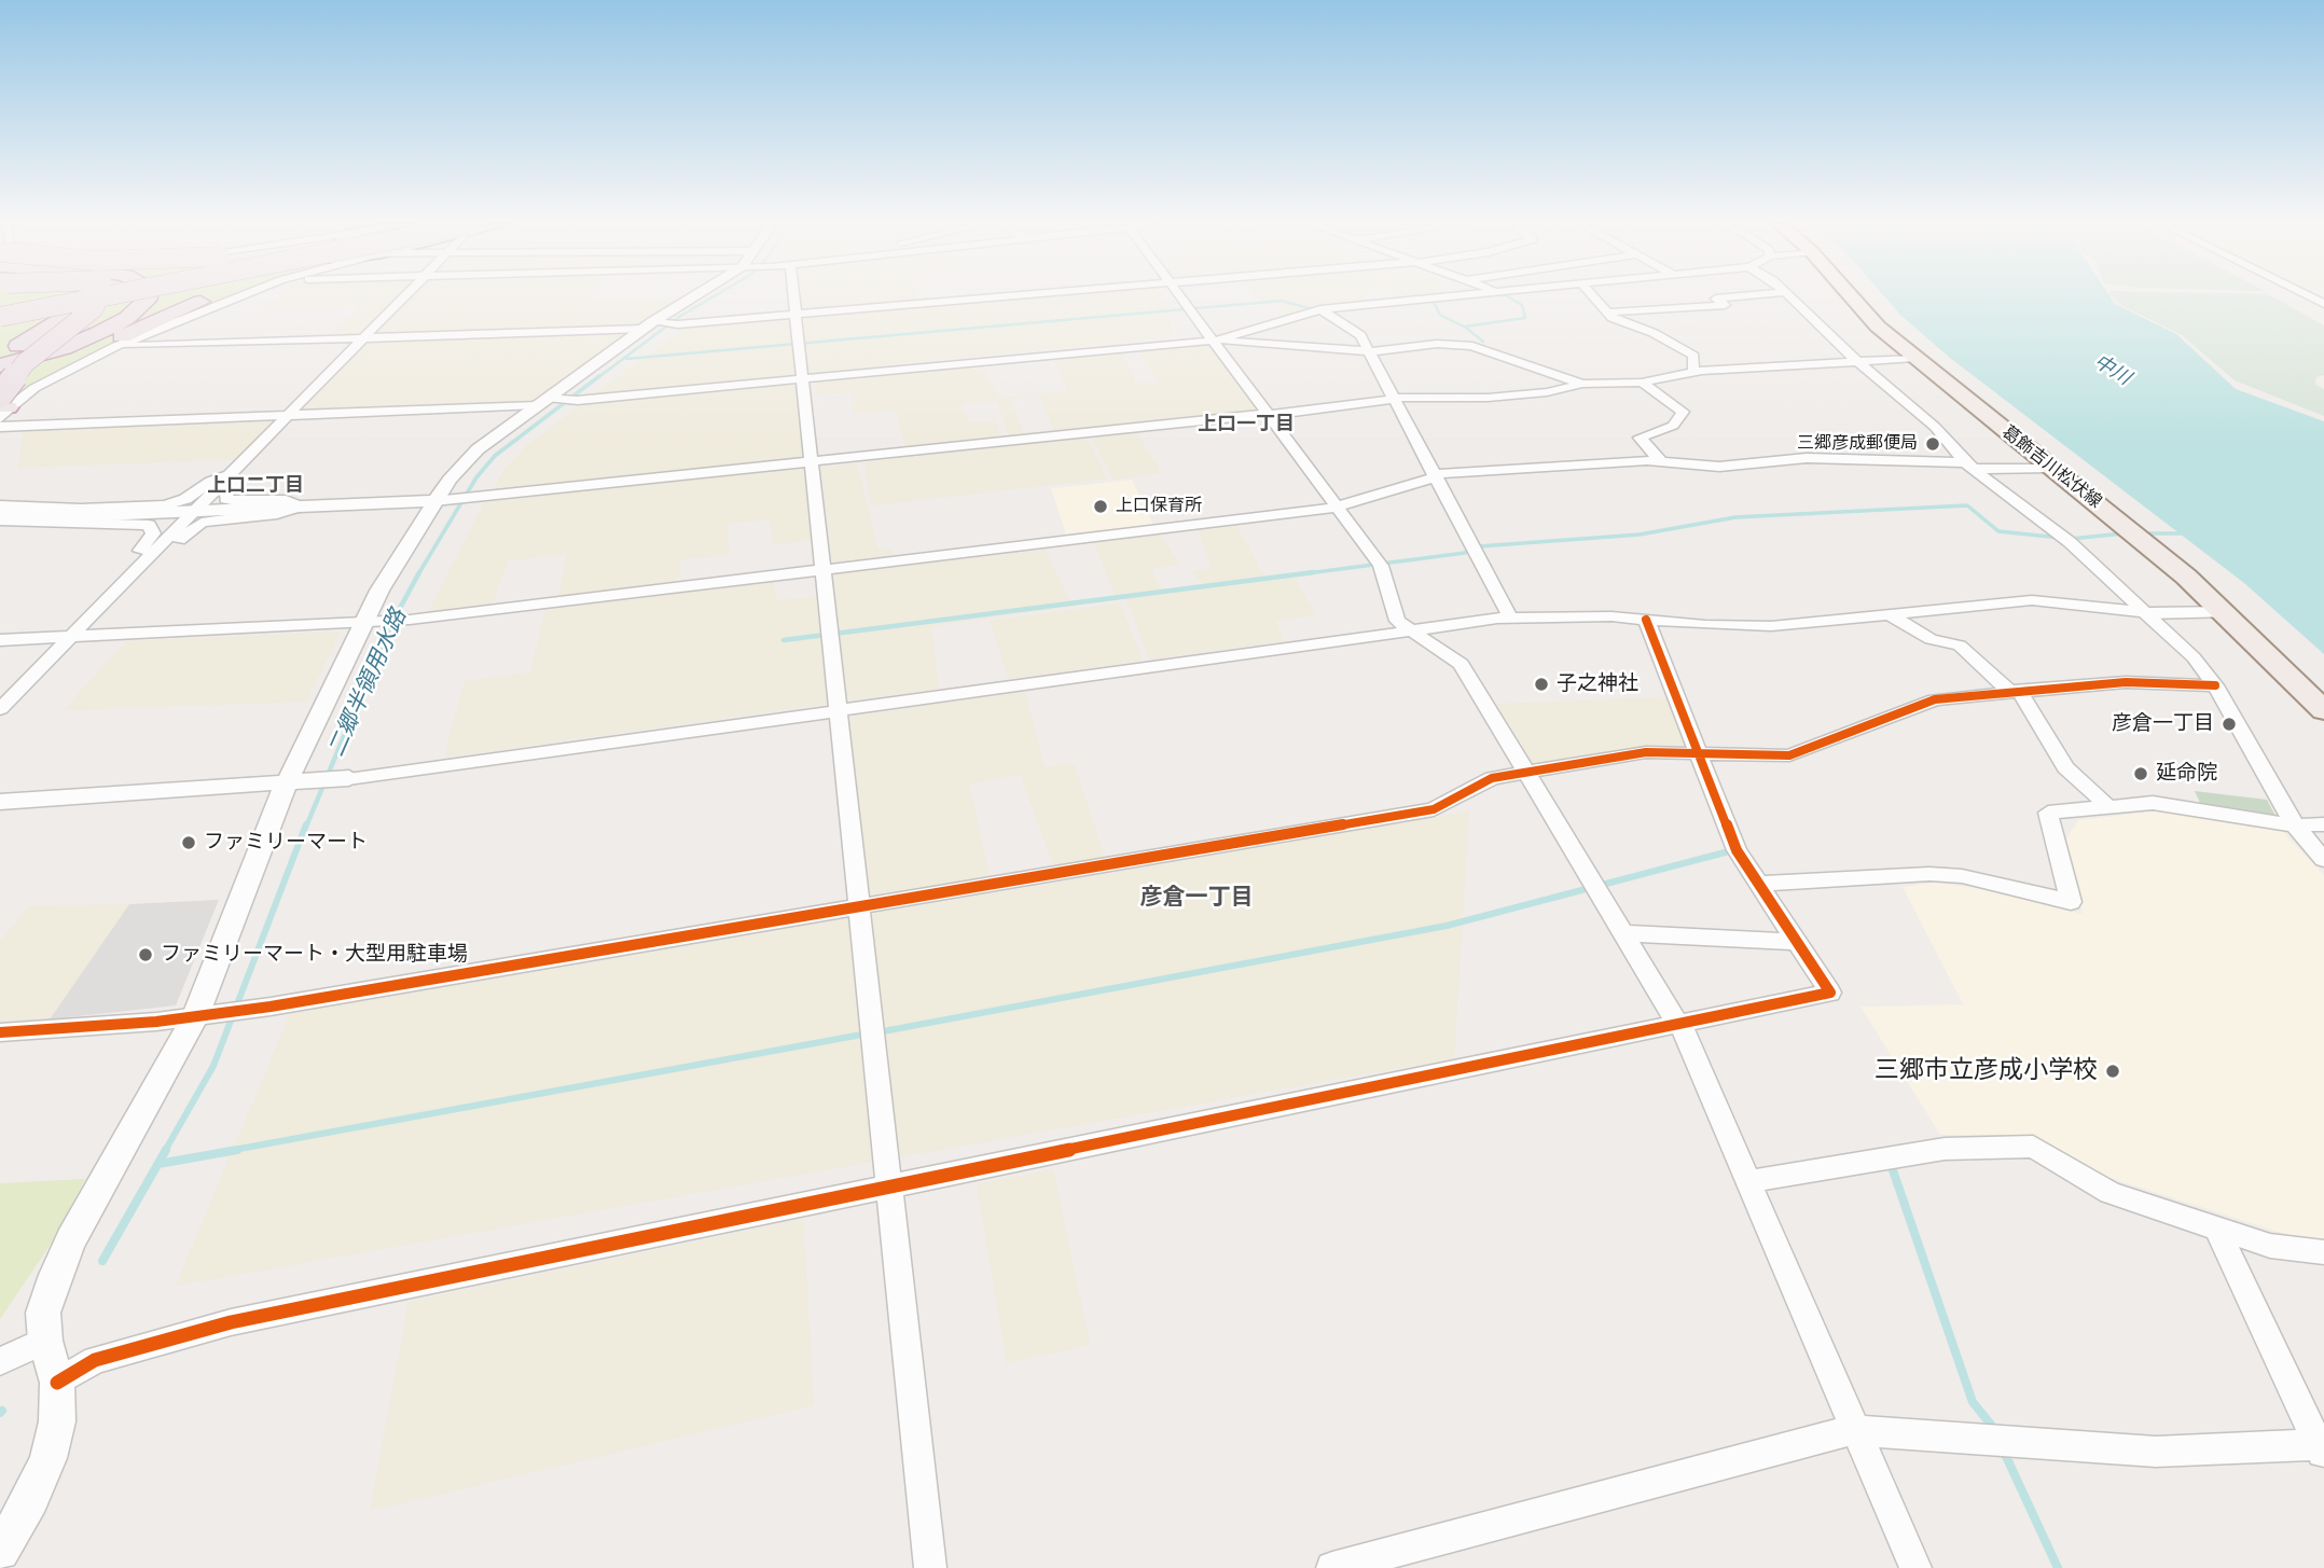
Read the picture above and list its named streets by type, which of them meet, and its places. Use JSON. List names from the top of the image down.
{
  "streets": {
    "main road": ["葛飾吉川松伏線"]
  },
  "districts": ["上口一丁目", "上口二丁目", "彦倉一丁目"],
  "water": ["中川", "二郷半領用水路"],
  "places": [
    "三郷彦成郵便局",
    "上口保育所",
    "子之神社",
    "彦倉一丁目",
    "延命院",
    "ファミリーマート",
    "ファミリーマート・大型用駐車場",
    "三郷市立彦成小学校"
  ]
}
